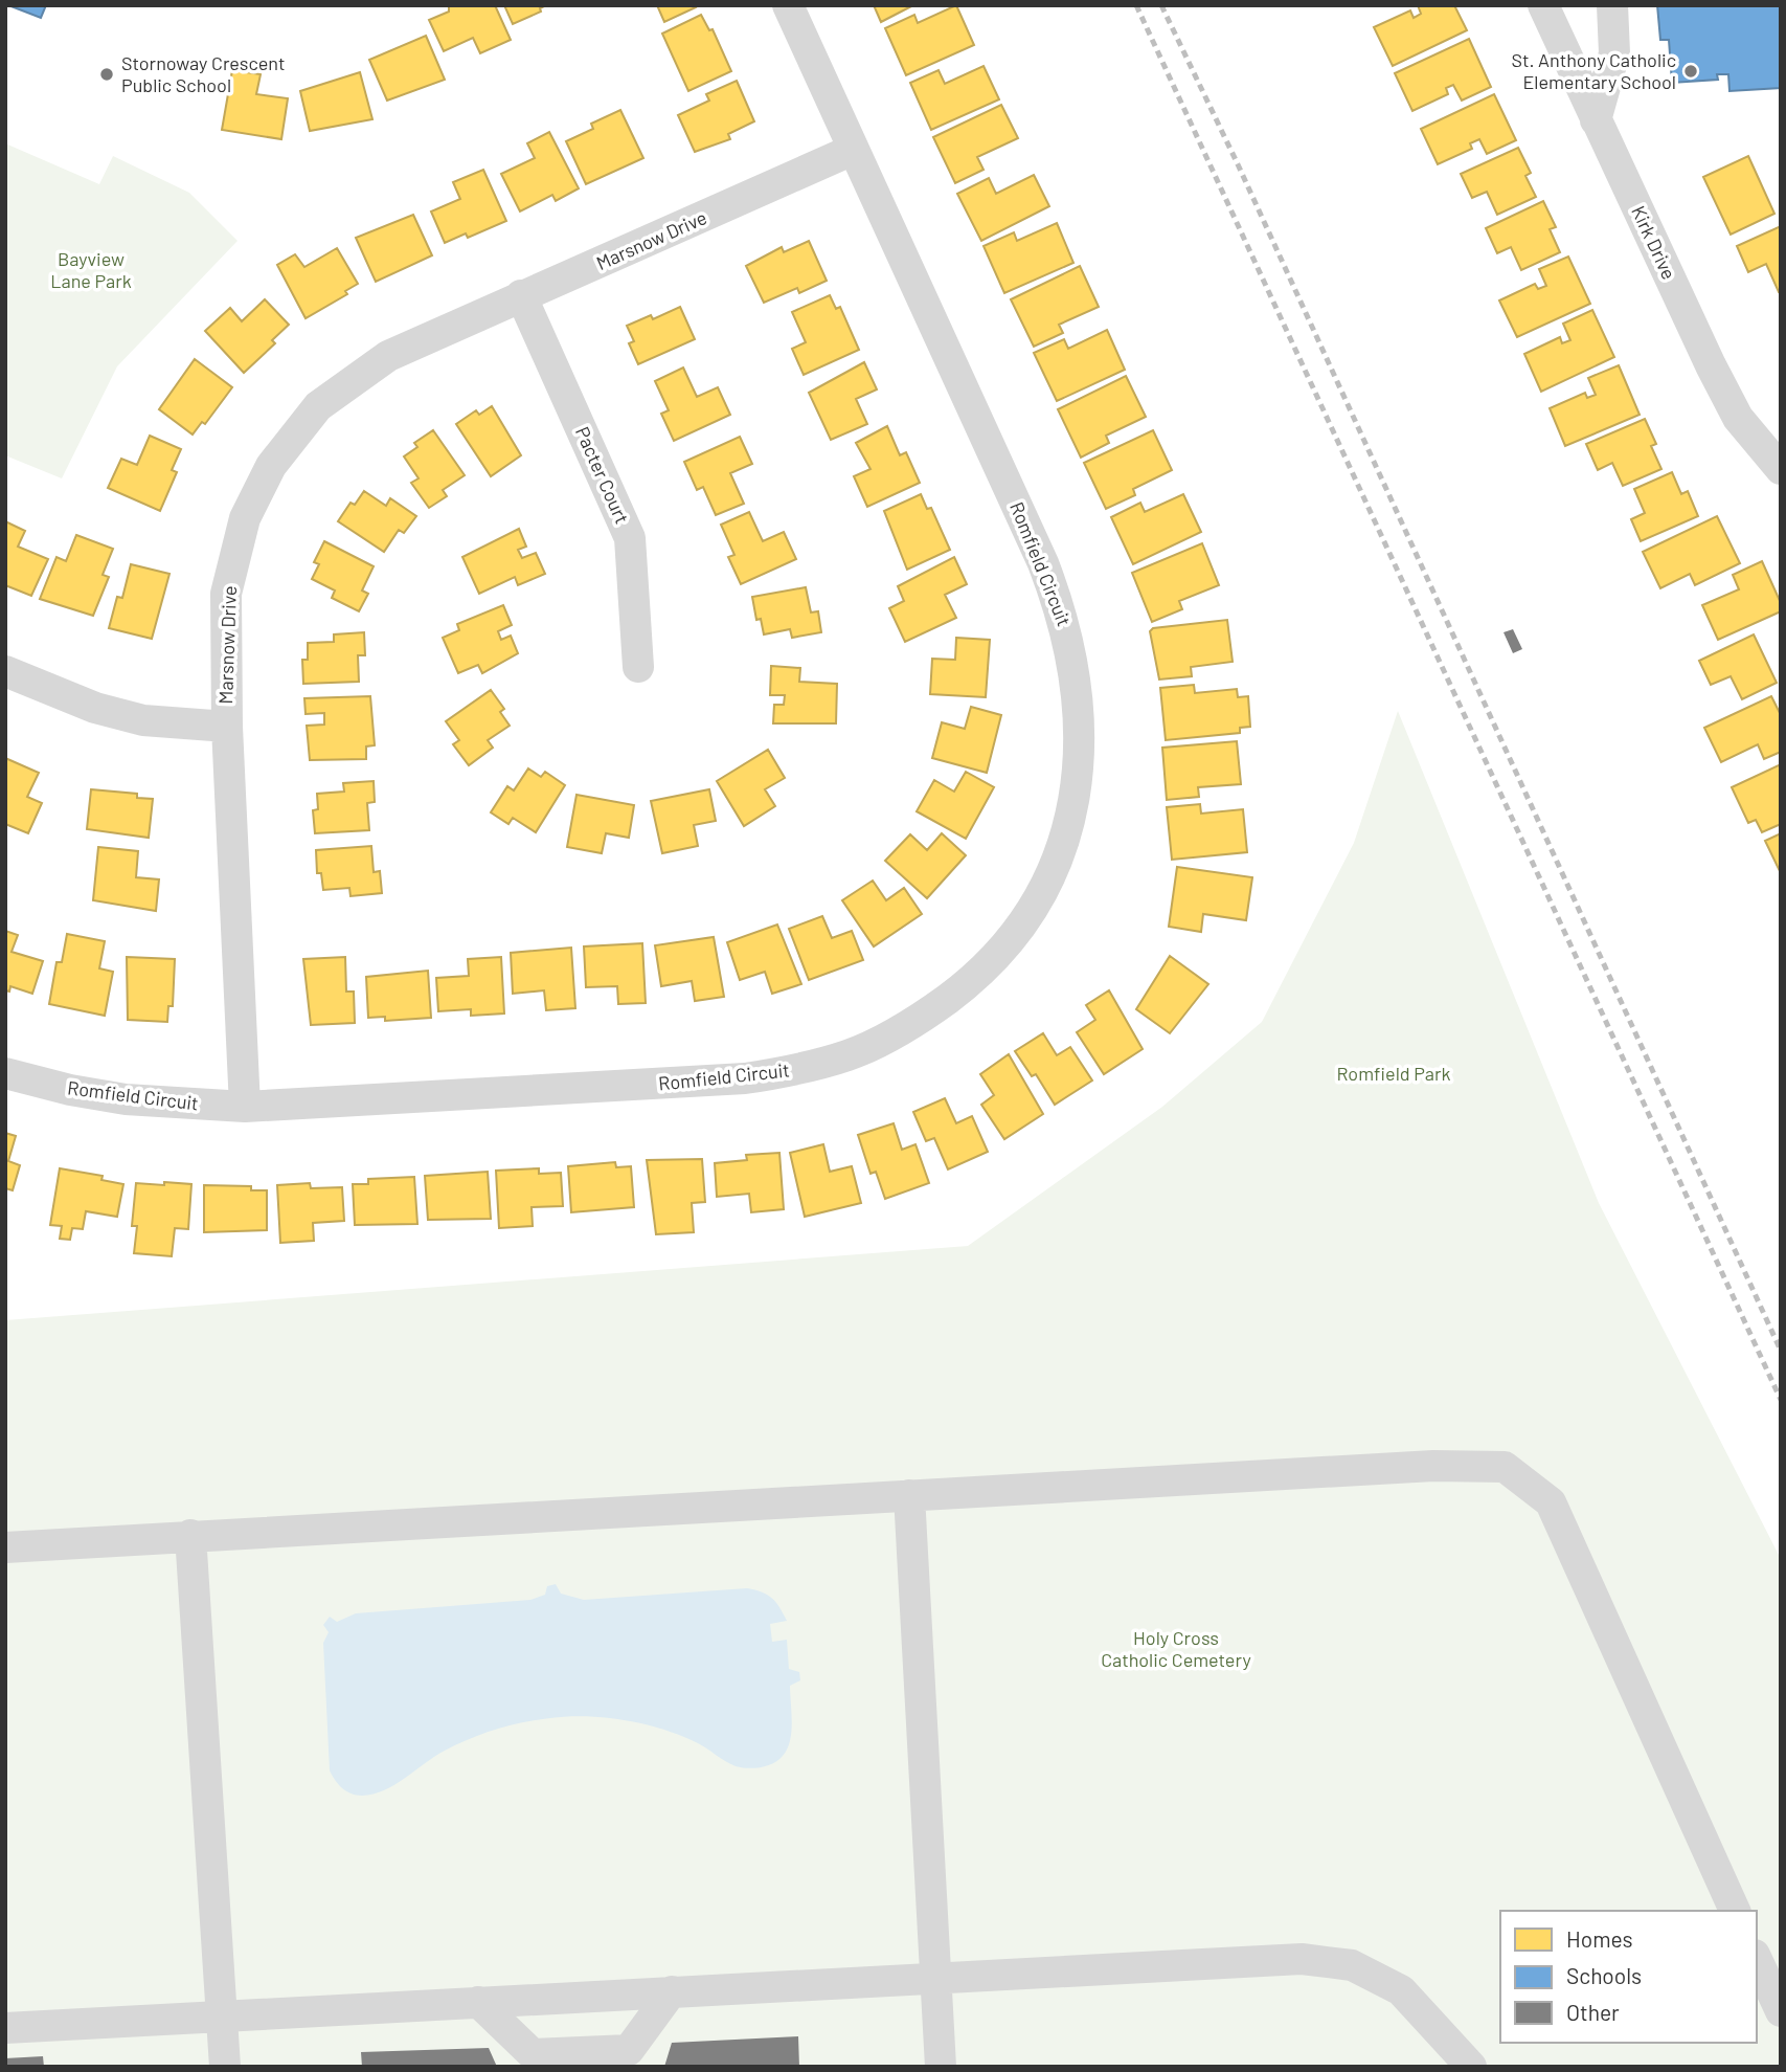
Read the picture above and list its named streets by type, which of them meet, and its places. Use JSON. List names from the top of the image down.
{
  "streets": {
    "street": [
      "Marsnow Drive",
      "Kirk Drive",
      "Pacter Court",
      "Romfield Circuit"
    ]
  },
  "crossings": [
    ["Marsnow Drive", "Pacter Court"],
    ["Marsnow Drive", "Romfield Circuit"]
  ],
  "parks": ["Bayview Lane Park", "Romfield Park", "Holy Cross Catholic Cemetery"],
  "places": ["St. Anthony Catholic Elementary School", "Stornoway Crescent Public School"],
  "legend": ["Homes", "Schools", "Other"]
}
